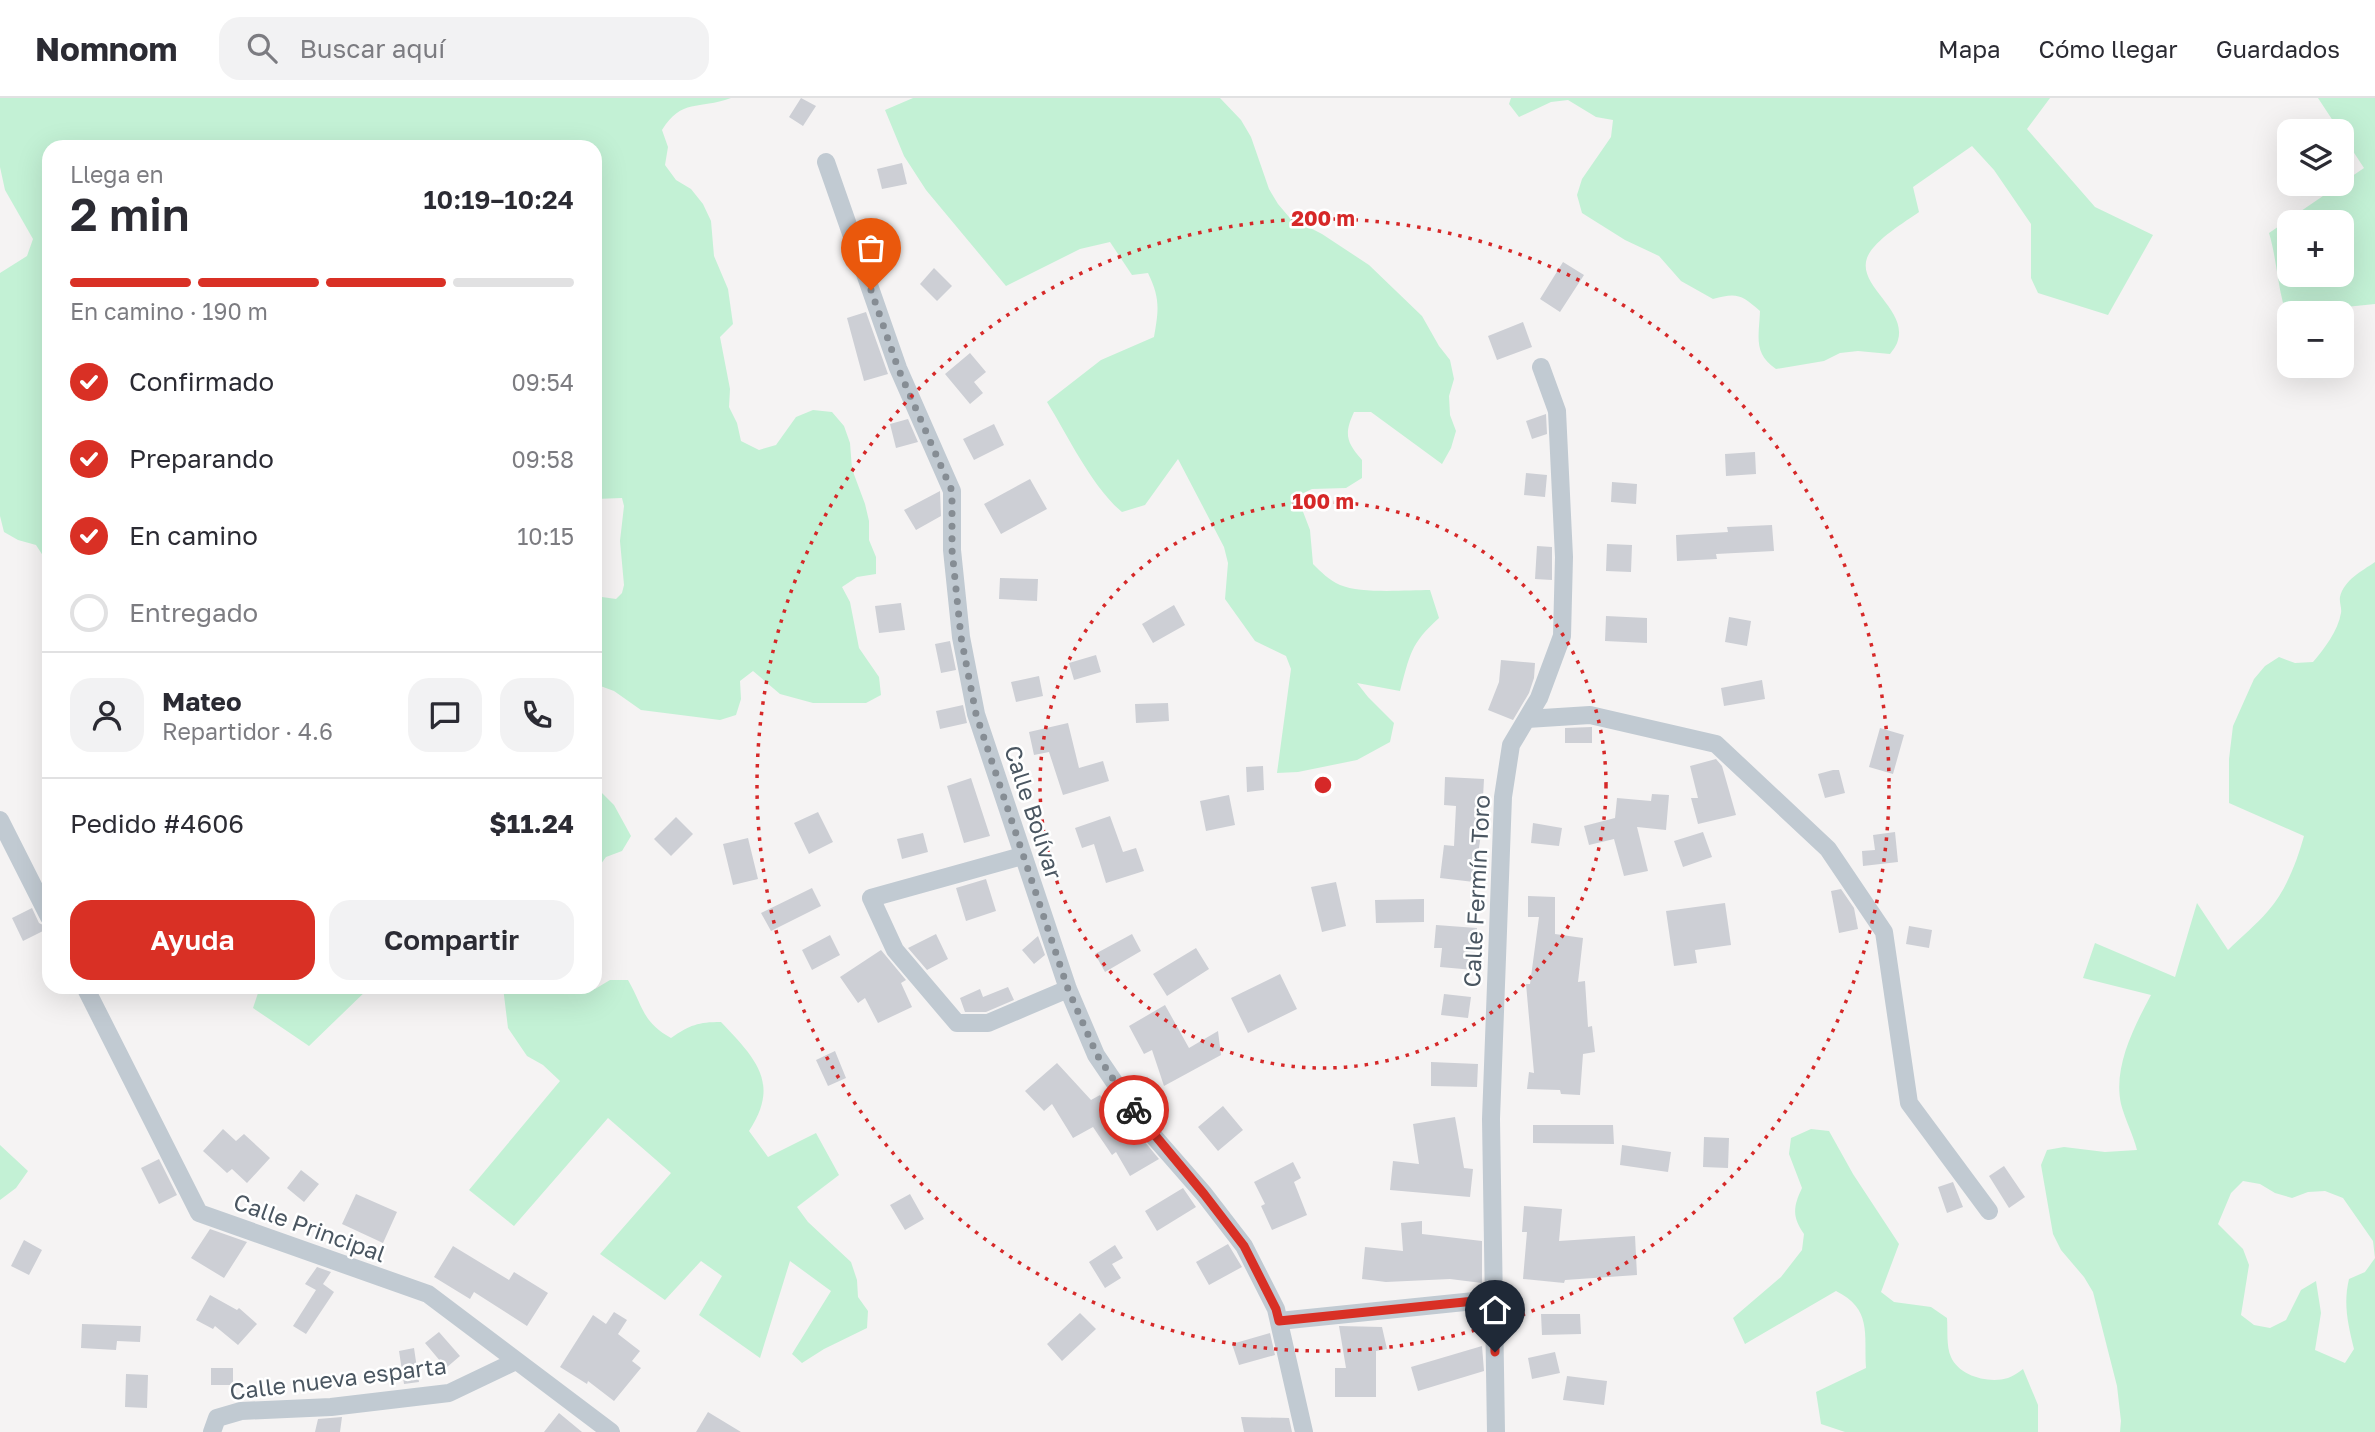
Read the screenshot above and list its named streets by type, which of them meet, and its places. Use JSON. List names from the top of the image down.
{
  "streets": {
    "street": [
      "Calle Bolívar",
      "Calle Fermín Toro",
      "Calle Principal",
      "Calle nueva esparta"
    ]
  },
  "crossings": [
    ["Calle Principal", "Calle nueva esparta"]
  ],
  "page": {
    "header": "Nomnom",
    "search": "Buscar aquí",
    "nav": ["Mapa", "Cómo llegar", "Guardados"],
    "map_buttons": ["+", "−"],
    "heading": ["2 min", "Llega en", "10:19–10:24"],
    "panel": [
      "Mateo",
      "Repartidor · 4.6",
      "Pedido #4606",
      "$11.24"
    ],
    "bar": "En camino · 190 m",
    "list": [
      ["Confirmado", "09:54"],
      ["Preparando", "09:58"],
      ["En camino", "10:15"],
      "Entregado"
    ],
    "buttons": ["Ayuda", "Compartir"]
  },
  "rings": ["200 m", "100 m"]
}
